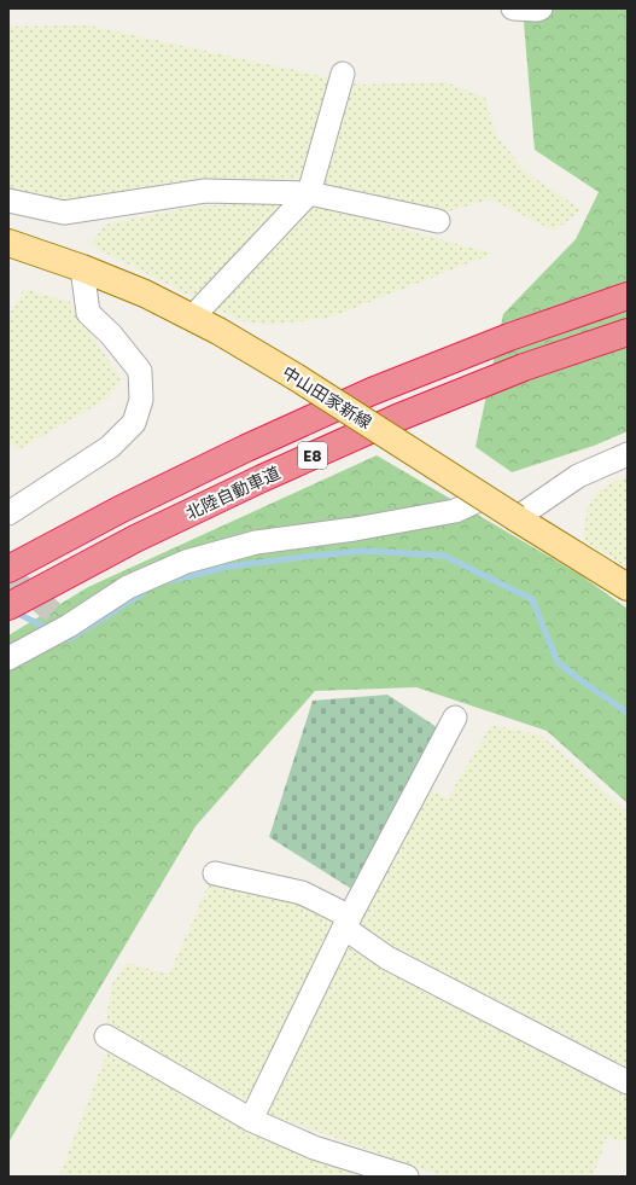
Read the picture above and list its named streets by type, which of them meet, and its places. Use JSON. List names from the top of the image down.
{
  "streets": {
    "highway": ["E8", "北陸自動車道"],
    "main road": ["中山田家新線"]
  }
}
